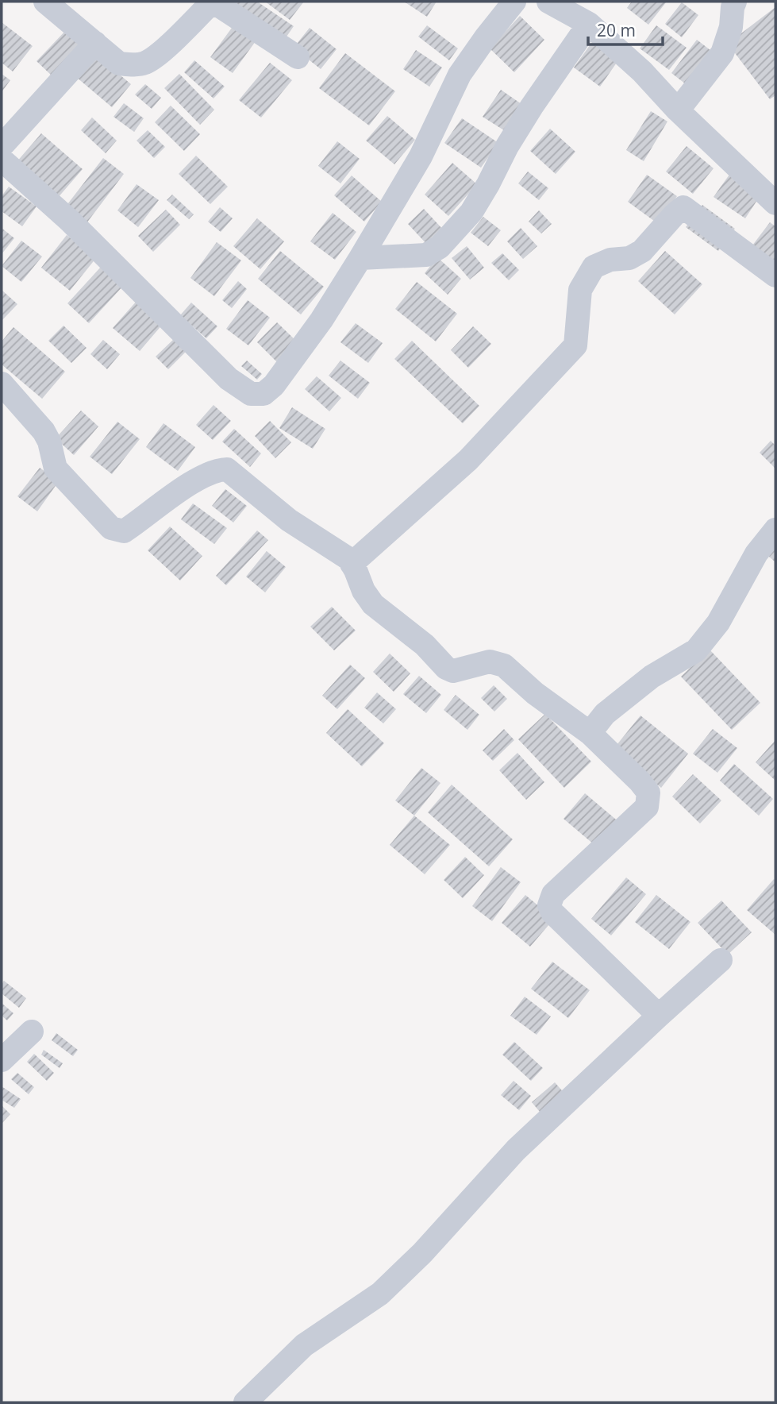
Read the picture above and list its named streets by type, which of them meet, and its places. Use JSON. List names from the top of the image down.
{
  "scale_bar": "20 m"
}
